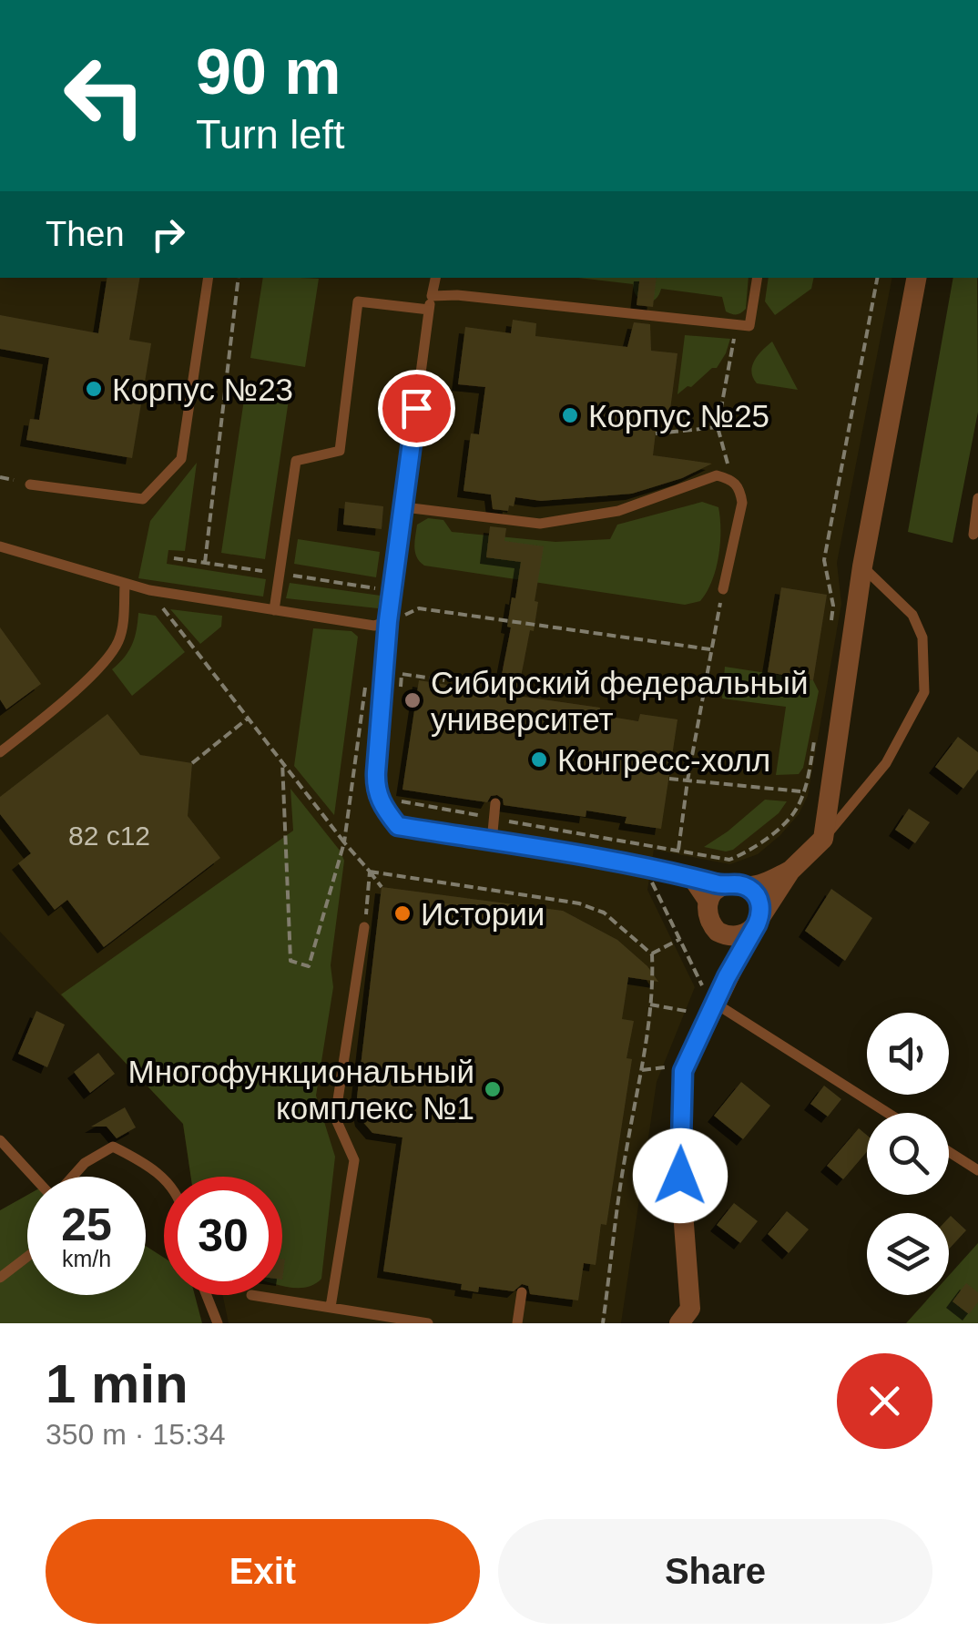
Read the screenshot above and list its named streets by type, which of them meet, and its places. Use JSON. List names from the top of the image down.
{
  "places": [
    "Корпус №23",
    "Корпус №25",
    "Сибирский федеральный университет",
    "Конгресс-холл",
    "Истории",
    "Многофункциональный комплекс №1"
  ],
  "house_numbers": ["82 с12"],
  "page": {
    "turn": ["90 m", "Turn left"],
    "then": "Then",
    "speed": "25 km/h",
    "limit": "30",
    "heading": ["1 min", "350 m · 15:34"],
    "buttons": ["Exit", "Share"]
  }
}
